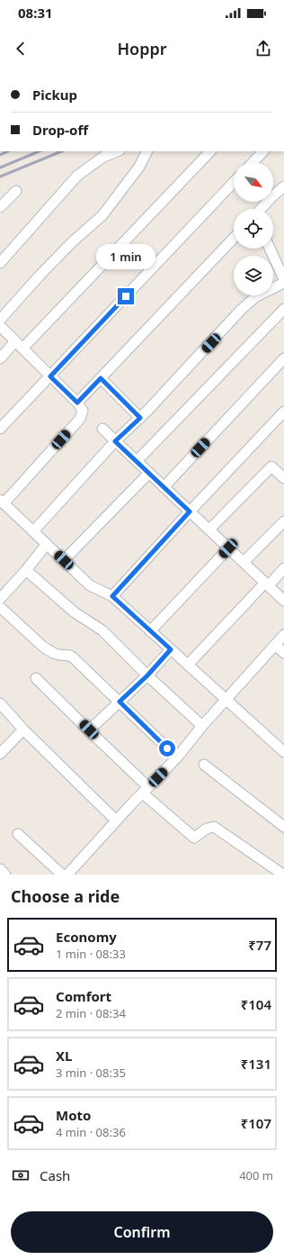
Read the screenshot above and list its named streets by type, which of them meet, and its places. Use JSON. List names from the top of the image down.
{
  "north": "bottom right",
  "page": {
    "status": "08:31",
    "header": "Hoppr",
    "banner": ["Pickup", "Drop-off"],
    "bubble": "1 min",
    "heading": "Choose a ride",
    "list": [
      {
        "name": "Economy",
        "note": "1 min · 08:33",
        "value": "₹77"
      },
      {
        "name": "Comfort",
        "note": "2 min · 08:34",
        "value": "₹104"
      },
      {
        "name": "XL",
        "note": "3 min · 08:35",
        "value": "₹131"
      },
      {
        "name": "Moto",
        "note": "4 min · 08:36",
        "value": "₹107"
      }
    ],
    "pay": ["Cash", "400 m"],
    "buttons": "Confirm"
  }
}
